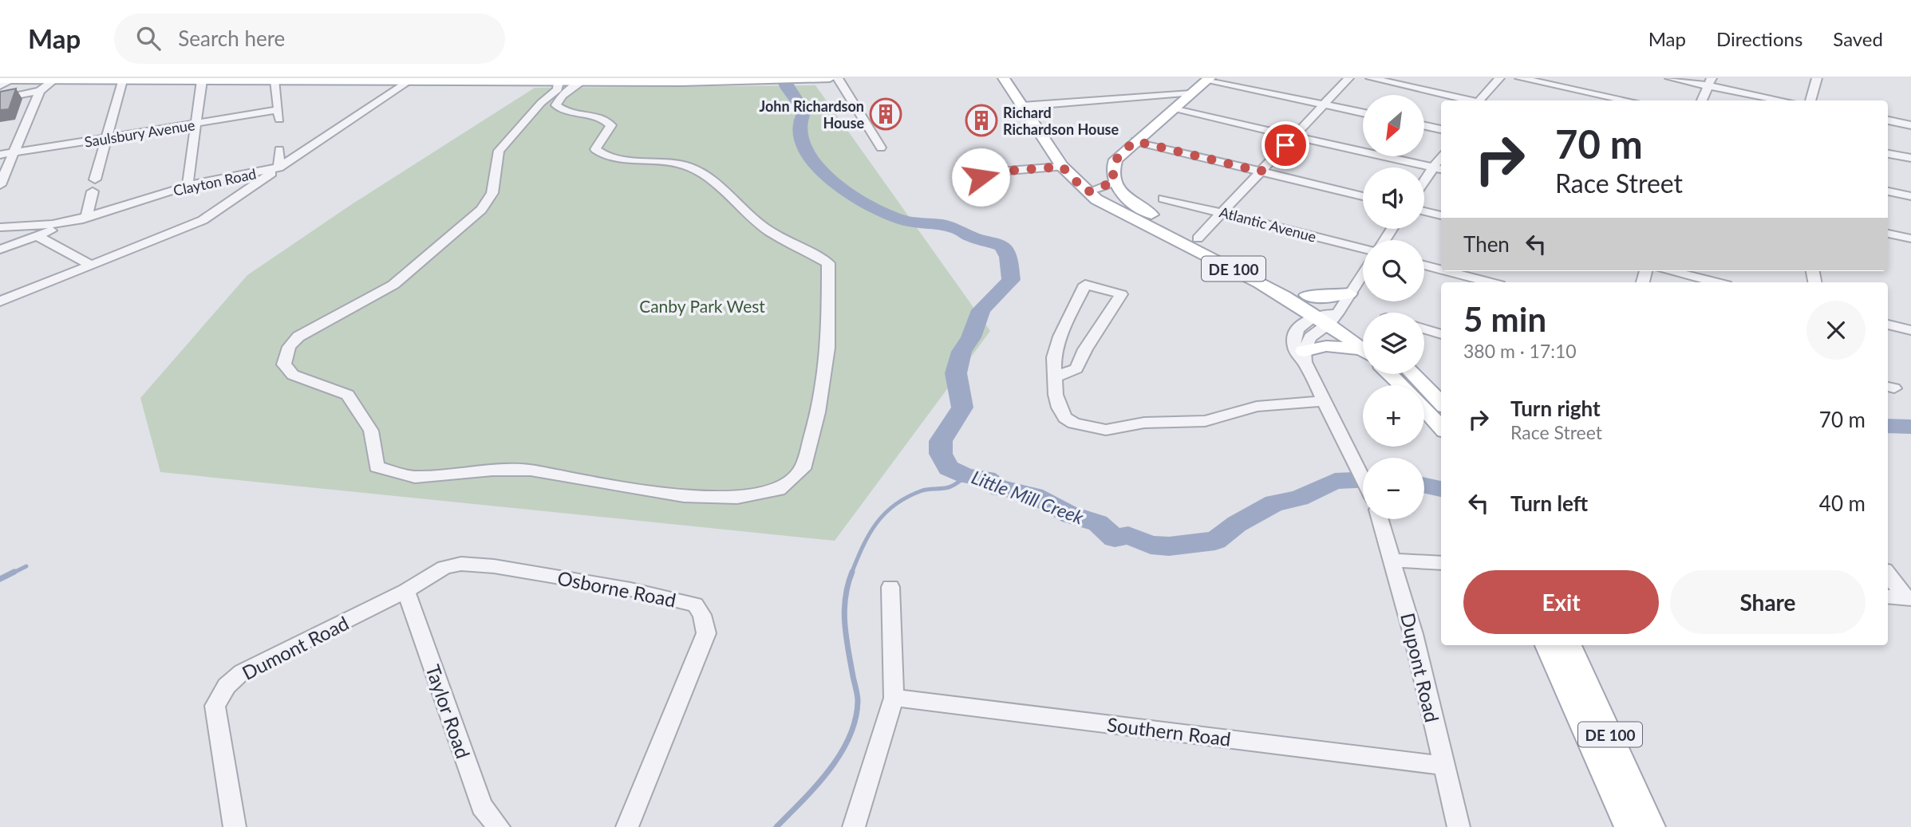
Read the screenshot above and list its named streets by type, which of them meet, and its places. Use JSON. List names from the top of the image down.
{
  "streets": {
    "main road": ["DE 100"],
    "street": [
      "Saulsbury Avenue",
      "Clayton Road",
      "Atlantic Avenue",
      "Osborne Road",
      "Dumont Road",
      "Dupont Road",
      "Taylor Road",
      "Southern Road"
    ]
  },
  "crossings": [
    ["Osborne Road", "Dumont Road"],
    ["Osborne Road", "Taylor Road"],
    ["Dumont Road", "Taylor Road"],
    ["Dupont Road", "Southern Road"]
  ],
  "water": ["Little Mill Creek"],
  "parks": ["Canby Park West"],
  "places": {
    "building": ["John Richardson House", "Richard Richardson House"]
  },
  "north": "bottom left",
  "page": {
    "header": "Map",
    "search": "Search here",
    "nav": ["Map", "Directions", "Saved"],
    "map_buttons": ["+", "−"],
    "turn": ["70 m", "Race Street"],
    "then": "Then",
    "heading": ["5 min", "380 m · 17:10"],
    "list": [
      {
        "name": "Turn right",
        "note": "Race Street",
        "value": "70 m"
      },
      {
        "name": "Turn left",
        "value": "40 m"
      }
    ],
    "buttons": ["Exit", "Share"]
  }
}
